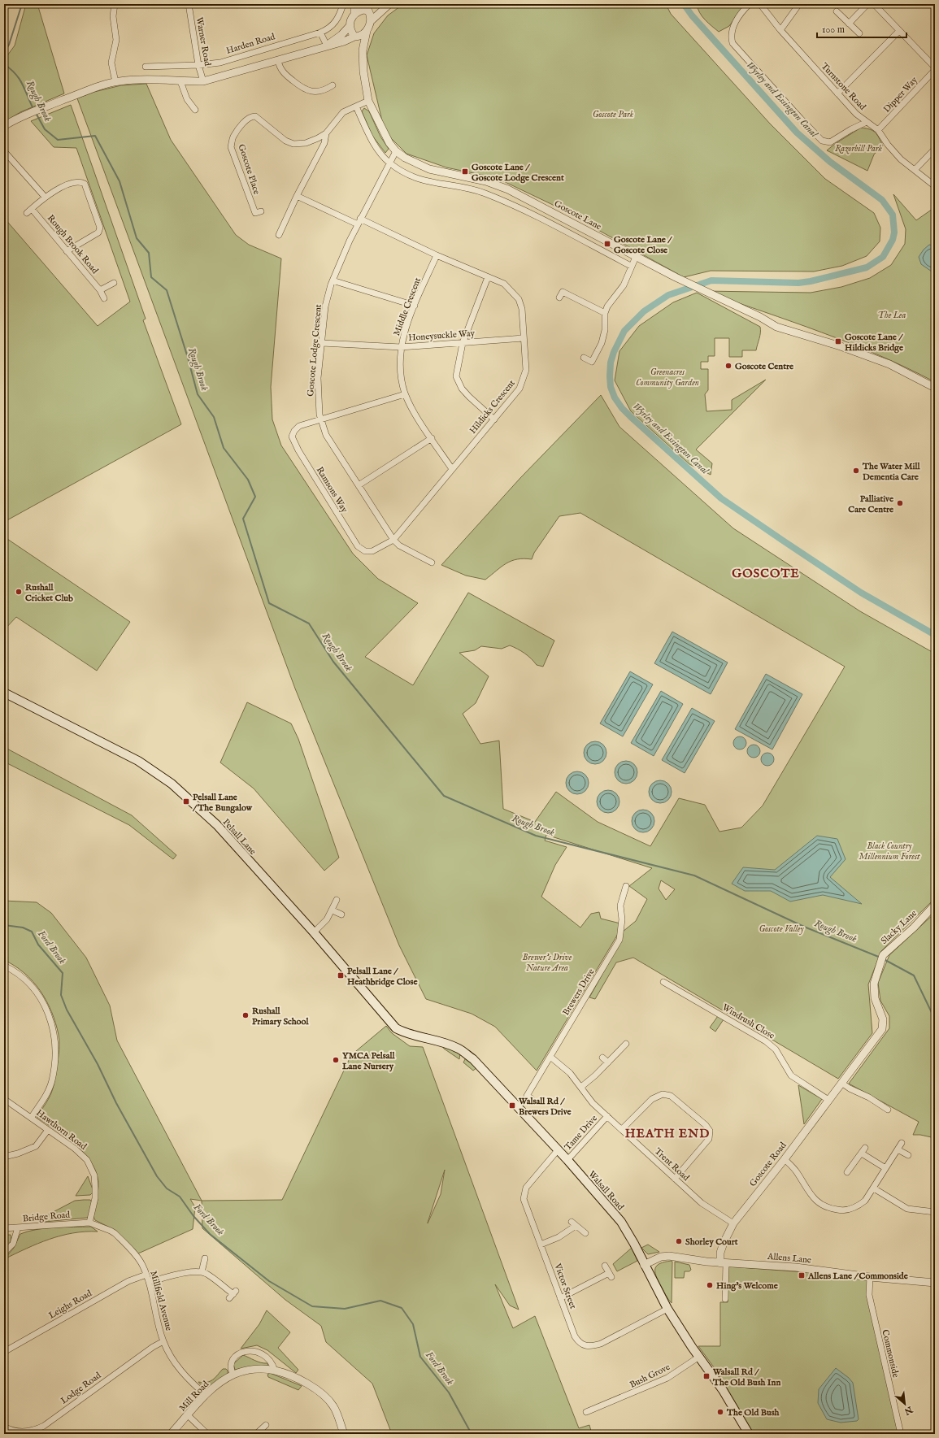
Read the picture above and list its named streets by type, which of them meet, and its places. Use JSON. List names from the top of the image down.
{
  "streets": {
    "main road": ["Pelsall Lane", "Walsall Road"],
    "street": [
      "Warner Road",
      "Harden Road",
      "Turnstone Road",
      "Dipper Way",
      "Goscote Place",
      "Goscote Lane",
      "Rough Brook Road",
      "Middle Crescent",
      "Honeysuckle Way",
      "Goscote Lodge Crescent",
      "Hildicks Crescent",
      "Ramsons Way",
      "Slacky Lane",
      "Brewers Drive",
      "Windrush Close",
      "Hawthorn Road",
      "Tame Drive",
      "Trent Road",
      "Goscote Road",
      "Bridge Road",
      "Allens Lane",
      "Victor Street",
      "Millfield Avenue",
      "Leighs Road",
      "Commonside",
      "Bush Grove",
      "Lodge Road",
      "Mill Road"
    ]
  },
  "crossings": [
    ["Warner Road", "Harden Road"],
    ["Turnstone Road", "Dipper Way"],
    ["Goscote Place", "Goscote Lane"],
    ["Goscote Lane", "Goscote Lodge Crescent"],
    ["Middle Crescent", "Honeysuckle Way"],
    ["Middle Crescent", "Hildicks Crescent"],
    ["Middle Crescent", "Ramsons Way"],
    ["Honeysuckle Way", "Goscote Lodge Crescent"],
    ["Honeysuckle Way", "Hildicks Crescent"],
    ["Goscote Lodge Crescent", "Hildicks Crescent"],
    ["Goscote Lodge Crescent", "Ramsons Way"],
    ["Hildicks Crescent", "Ramsons Way"],
    ["Pelsall Lane", "Walsall Road"],
    ["Slacky Lane", "Goscote Road"],
    ["Brewers Drive", "Trent Road"],
    ["Windrush Close", "Goscote Road"],
    ["Hawthorn Road", "Bridge Road"],
    ["Hawthorn Road", "Millfield Avenue"],
    ["Tame Drive", "Trent Road"],
    ["Tame Drive", "Walsall Road"],
    ["Trent Road", "Goscote Road"],
    ["Goscote Road", "Allens Lane"],
    ["Walsall Road", "Allens Lane"],
    ["Walsall Road", "Victor Street"],
    ["Walsall Road", "Bush Grove"],
    ["Bridge Road", "Millfield Avenue"],
    ["Allens Lane", "Commonside"],
    ["Millfield Avenue", "Leighs Road"],
    ["Millfield Avenue", "Lodge Road"],
    ["Millfield Avenue", "Mill Road"]
  ],
  "districts": ["GOSCOTE", "HEATH END"],
  "water": ["Wyrley and Essington Canal", "Rough Brook", "Ford Brook"],
  "parks": [
    "Goscote Park",
    "Razorbill Park",
    "The Lea",
    "Greenacres Community Garden",
    "Black Country Millennium Forest",
    "Goscote Valley",
    "Brewer's Drive Nature Area"
  ],
  "places": {
    "transit": [
      "Goscote Lane / Goscote Lodge Crescent",
      "Goscote Lane / Goscote Close",
      "Goscote Lane / Hildicks Bridge",
      "Pelsall Lane / The Bungalow",
      "Pelsall Lane / Heathbridge Close",
      "Walsall Rd / Brewers Drive",
      "Allens Lane / Commonside",
      "Walsall Rd / The Old Bush Inn"
    ],
    "other": [
      "Goscote Centre",
      "The Water Mill Dementia Care",
      "Palliative Care Centre",
      "Rushall Cricket Club",
      "Rushall Primary School",
      "YMCA Pelsall Lane Nursery",
      "Shorley Court",
      "Hing's Welcome",
      "The Old Bush"
    ]
  },
  "scale_bar": "100 m",
  "north": "bottom right"
}
